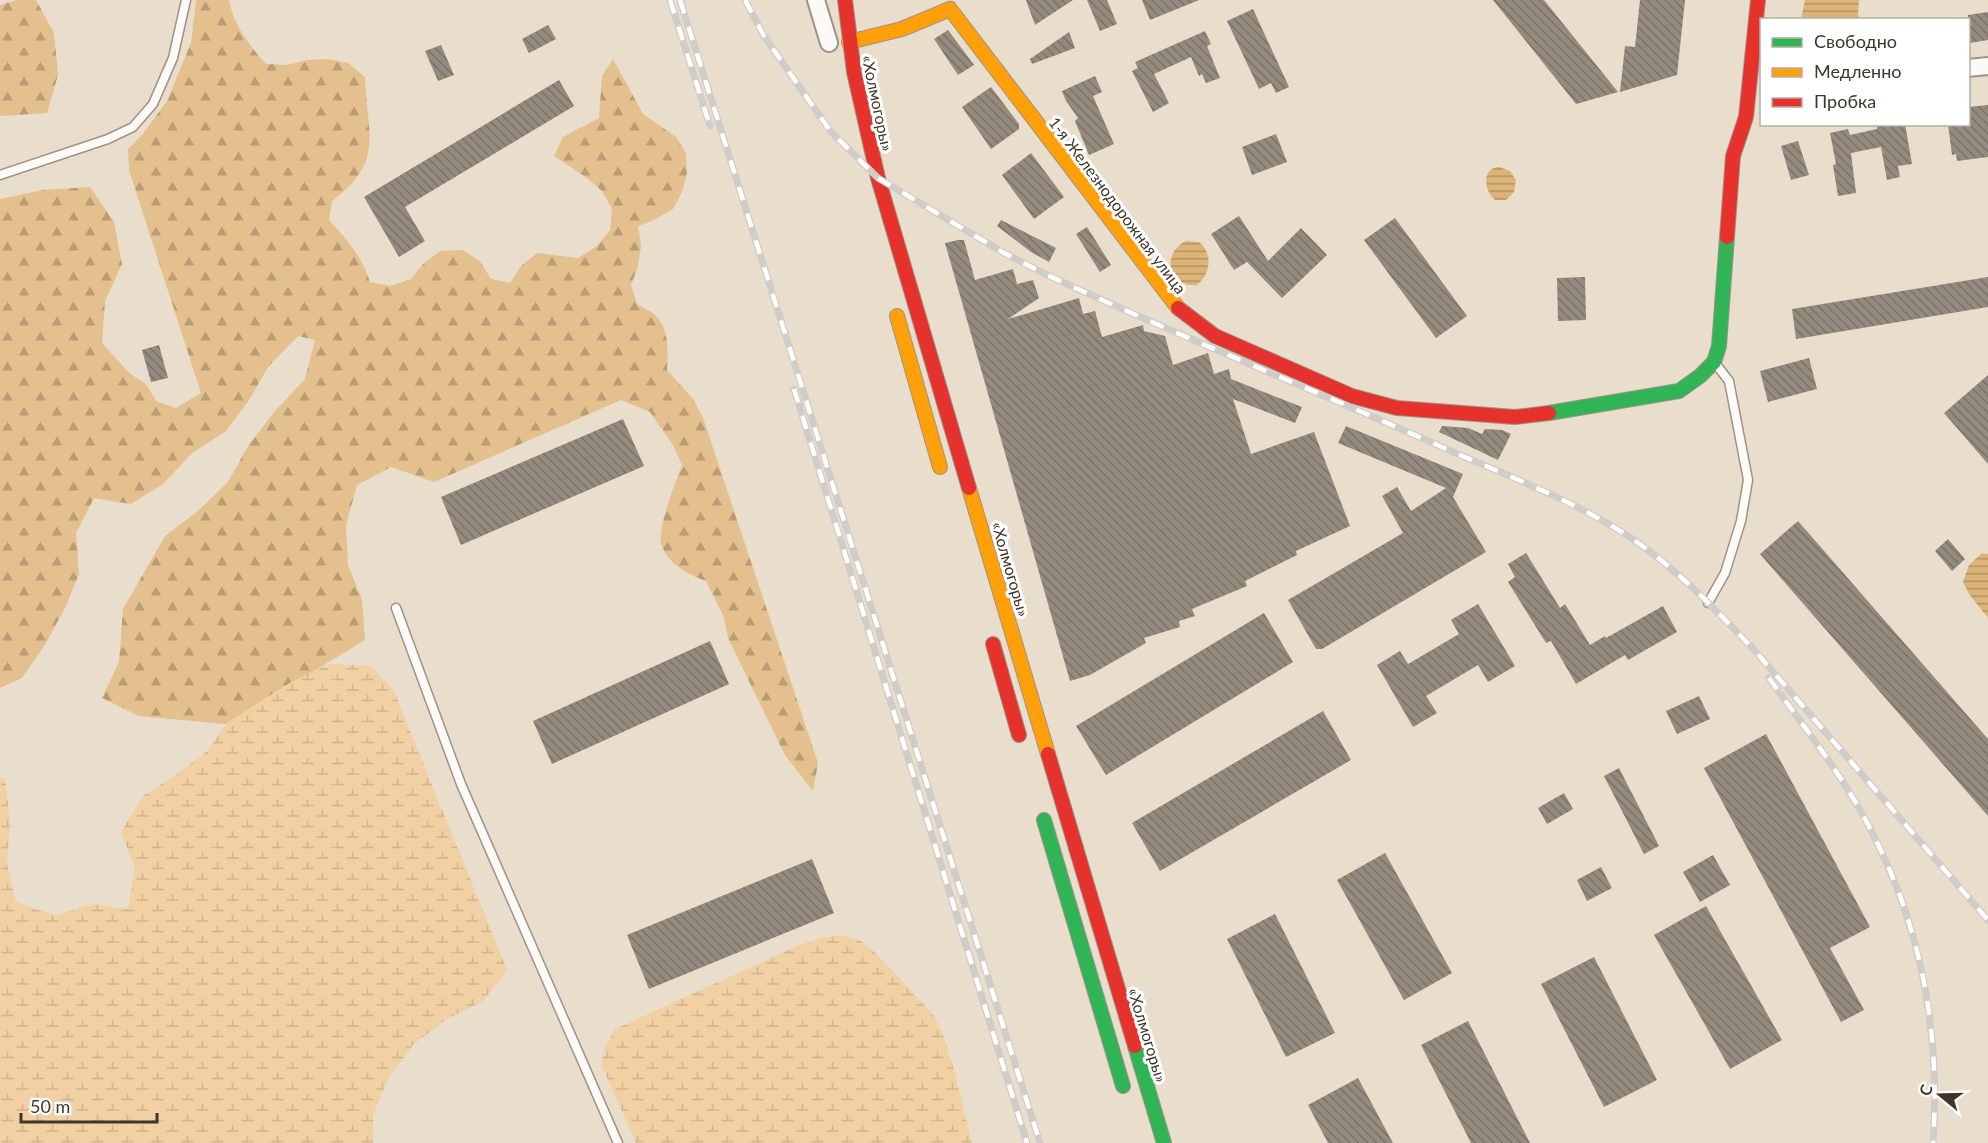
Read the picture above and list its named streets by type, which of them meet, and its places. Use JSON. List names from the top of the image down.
{
  "streets": {
    "main road": ["«Холмогоры»", "1-я Железнодорожная улица"]
  },
  "crossings": [
    ["«Холмогоры»", "1-я Железнодорожная улица"]
  ],
  "legend": ["Свободно", "Медленно", "Пробка"],
  "scale_bar": "50 m",
  "north": "left"
}
